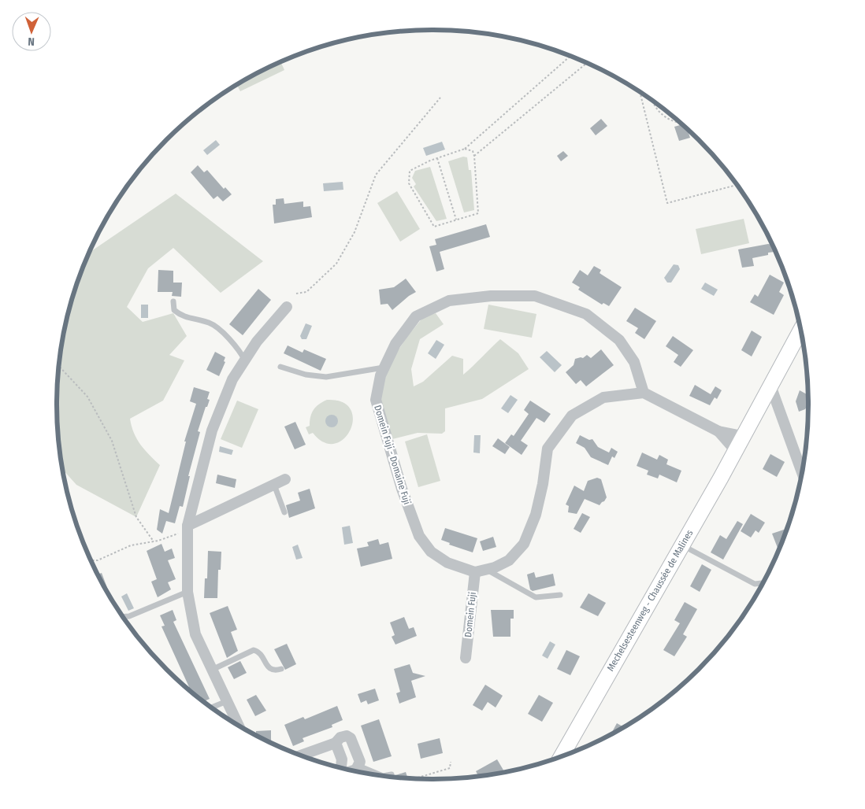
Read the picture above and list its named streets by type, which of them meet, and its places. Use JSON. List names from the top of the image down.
{
  "streets": {
    "main road": ["Mechelsesteenweg - Chaussée de Malines"],
    "street": ["Domein Fuji - Domaine Fuji", "Domein Fuji"]
  },
  "crossings": [
    ["Domein Fuji - Domaine Fuji", "Domein Fuji"]
  ],
  "north": "bottom"
}
